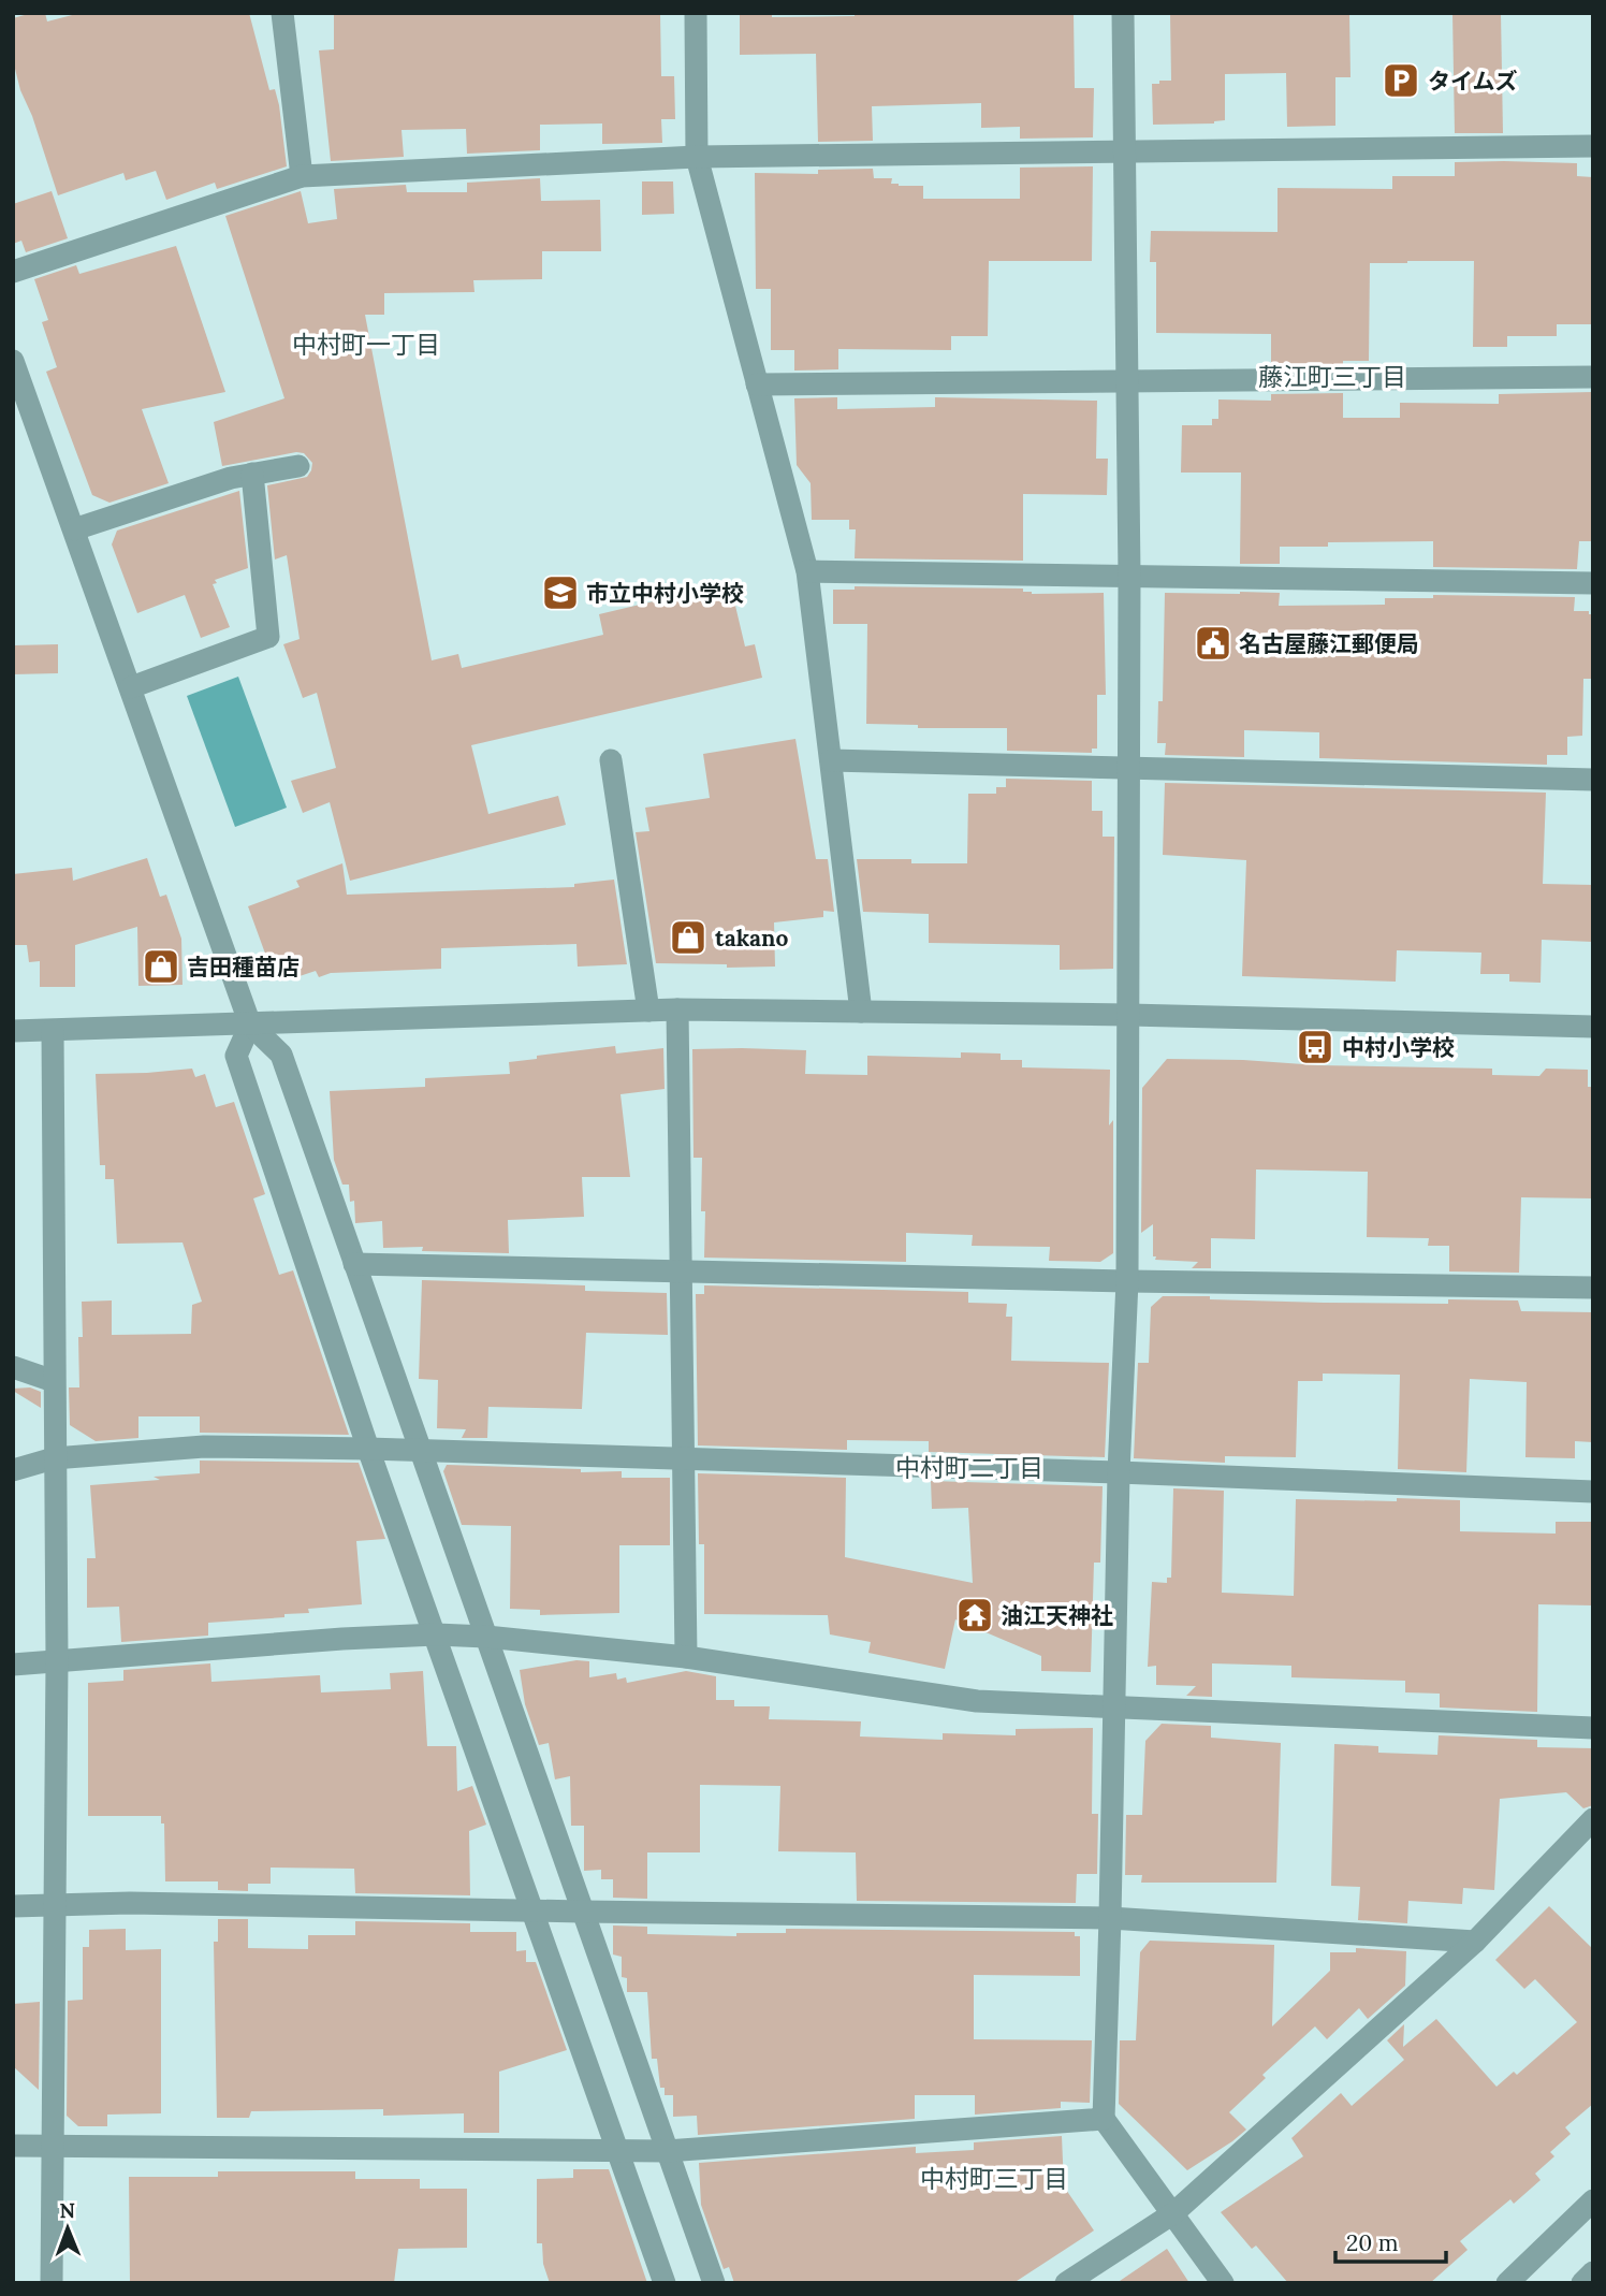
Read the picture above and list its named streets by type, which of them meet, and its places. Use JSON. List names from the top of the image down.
{
  "districts": [
    "中村町一丁目",
    "藤江町三丁目",
    "中村町二丁目",
    "中村町三丁目"
  ],
  "places": {
    "parking": ["タイムズ"],
    "school or university": ["市立中村小学校"],
    "public building": ["名古屋藤江郵便局"],
    "shop": ["takano", "吉田種苗店"],
    "bus stop": ["中村小学校"],
    "temple": ["油江天神社"]
  },
  "scale_bar": "20 m",
  "north": "top"
}
